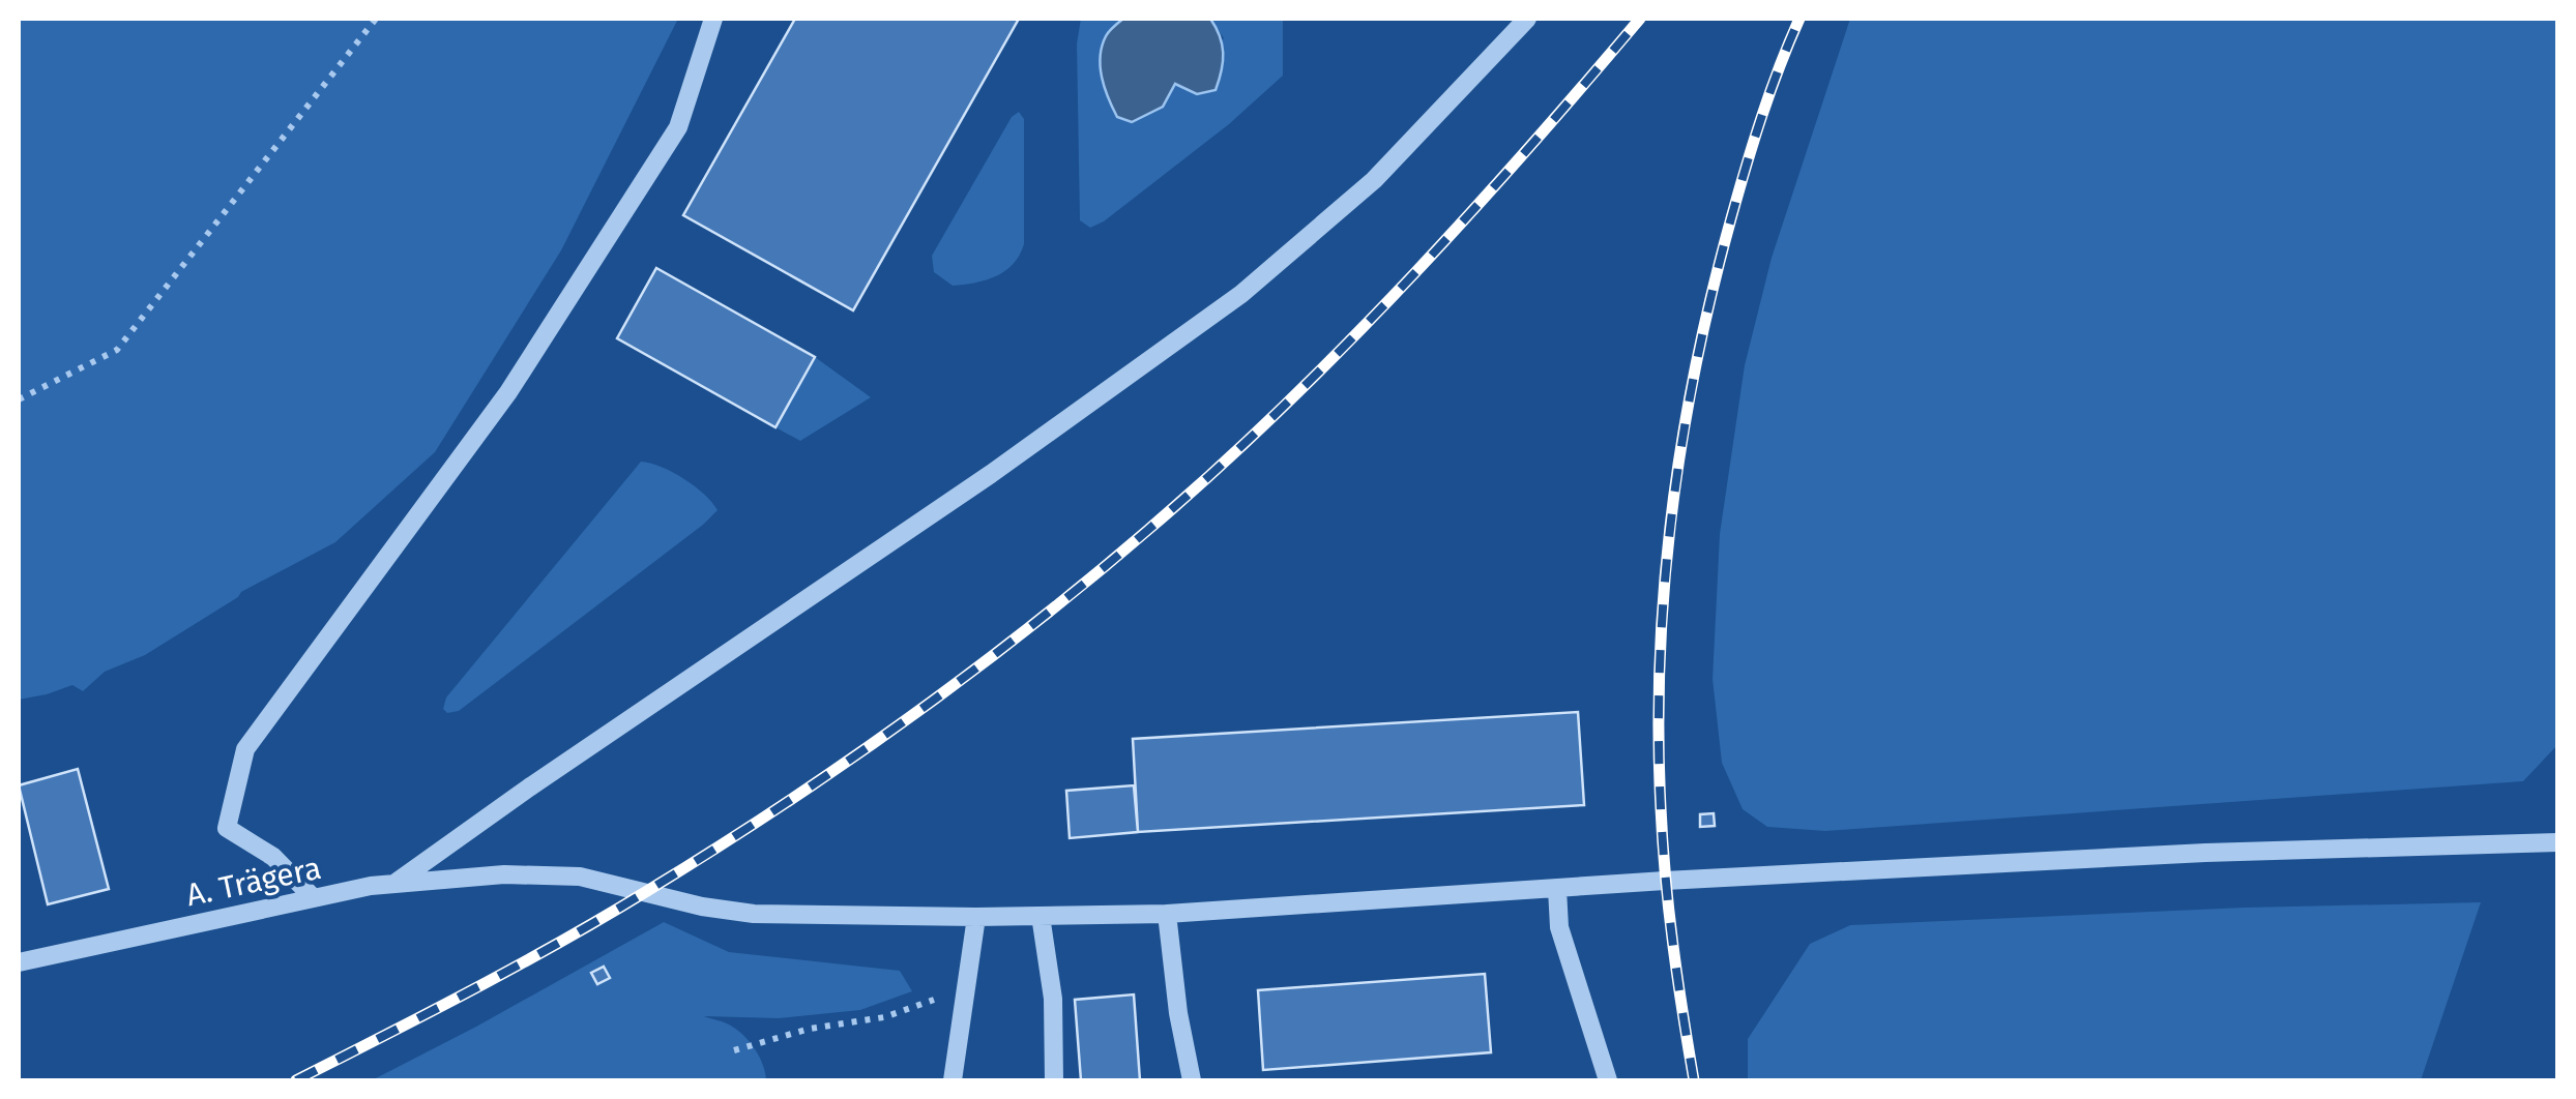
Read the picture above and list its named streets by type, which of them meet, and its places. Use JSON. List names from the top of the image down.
{
  "streets": {
    "street": ["A. Trägera"]
  }
}
